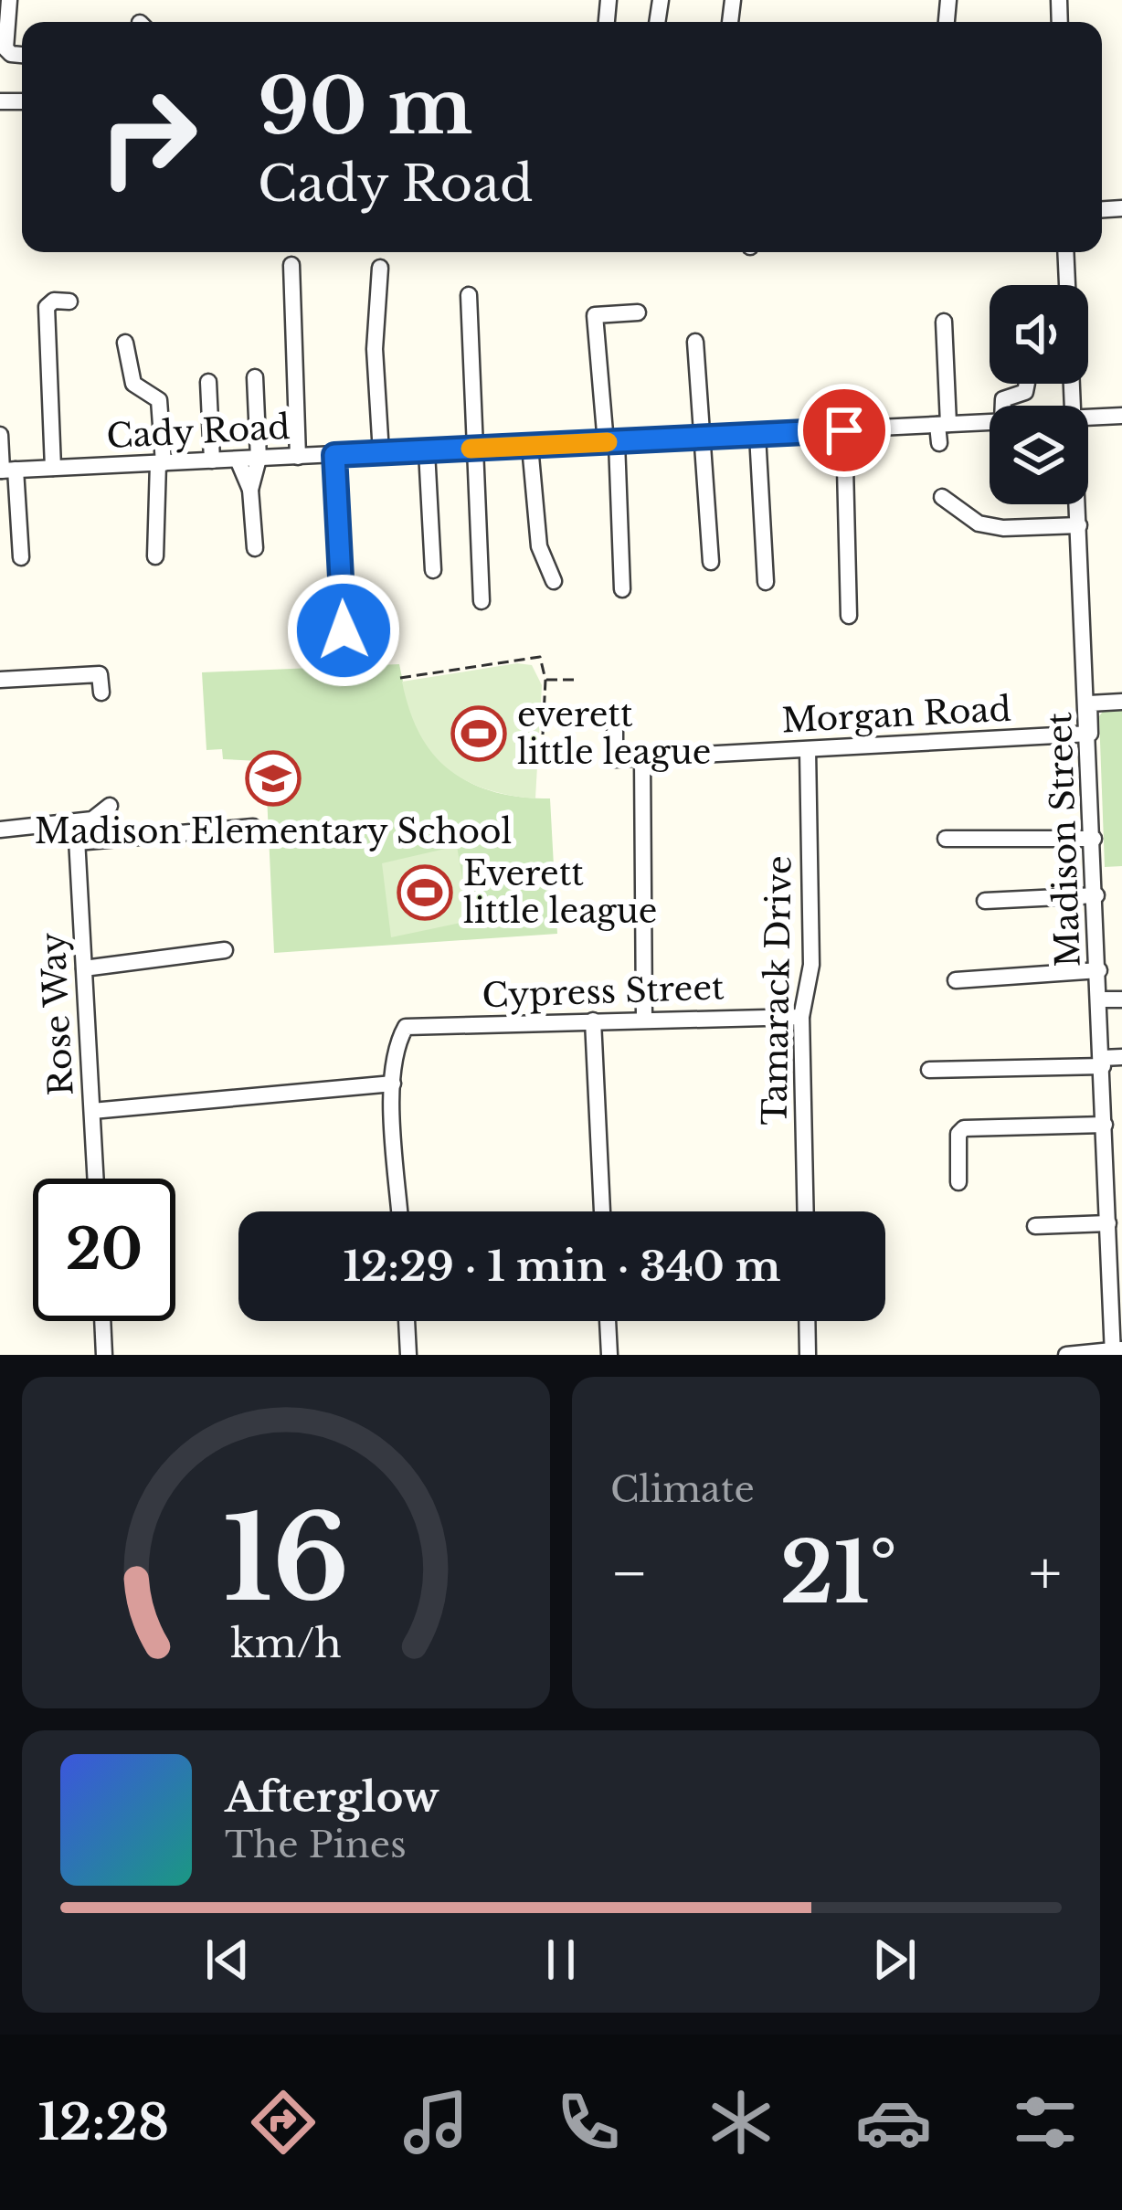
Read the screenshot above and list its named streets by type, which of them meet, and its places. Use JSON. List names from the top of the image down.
{
  "streets": {
    "street": [
      "Cady Road",
      "Morgan Road",
      "Madison Street",
      "Tamarack Drive",
      "Cypress Street",
      "Rose Way"
    ]
  },
  "crossings": [
    ["Morgan Road", "Madison Street"],
    ["Morgan Road", "Tamarack Drive"],
    ["Tamarack Drive", "Cypress Street"]
  ],
  "places": {
    "sports": ["everett little league", "Everett little league"],
    "school or university": ["Madison Elementary School"]
  },
  "page": {
    "turn": ["90 m", "Cady Road"],
    "limit": "20",
    "trip": "12:29 · 1 min · 340 m",
    "tile": "Climate",
    "heat": ["−", "21°", "+"],
    "song": ["Afterglow", "The Pines"],
    "tabs": "12:28",
    "gauge": ["16", "km/h"]
  }
}
